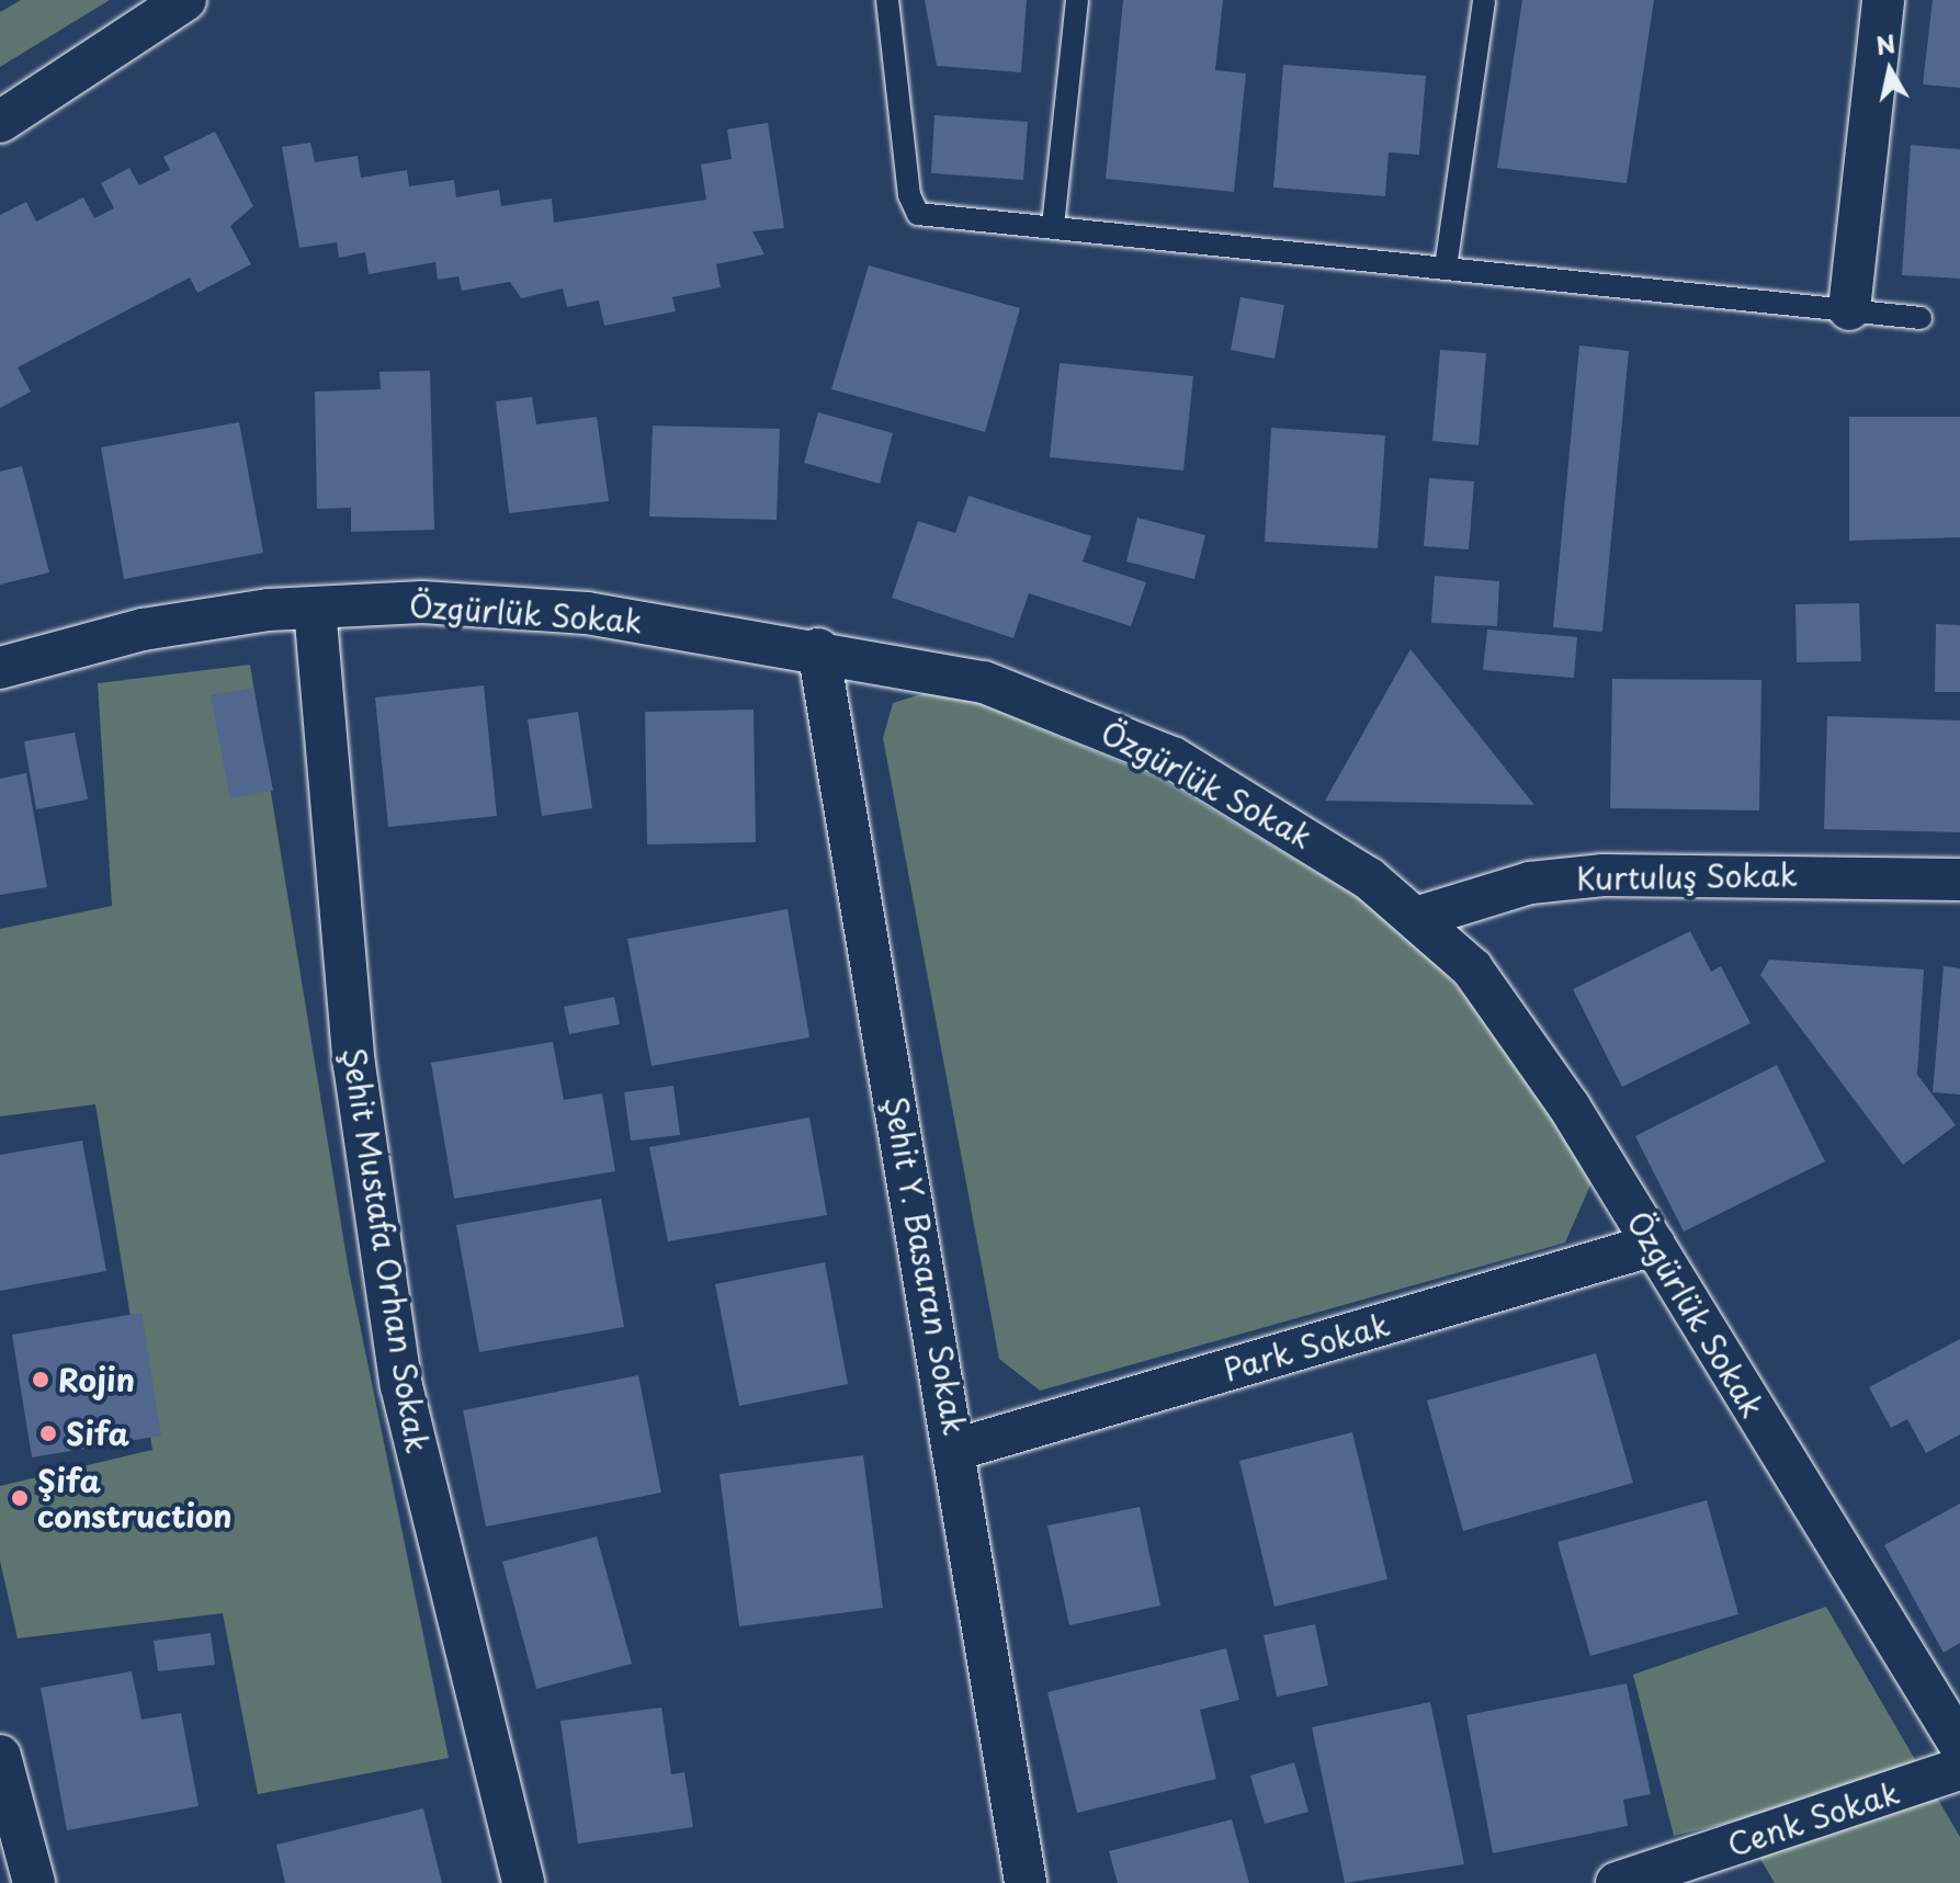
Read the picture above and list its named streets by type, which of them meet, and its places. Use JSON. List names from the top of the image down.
{
  "streets": {
    "street": [
      "Özgürlük Sokak",
      "Kurtuluş Sokak",
      "Şehit Mustafa Orhan Sokak",
      "Şehit Y. Basaran Sokak",
      "Park Sokak",
      "Cenk Sokak"
    ]
  },
  "crossings": [
    ["Özgürlük Sokak", "Kurtuluş Sokak"],
    ["Özgürlük Sokak", "Şehit Mustafa Orhan Sokak"],
    ["Özgürlük Sokak", "Şehit Y. Basaran Sokak"],
    ["Özgürlük Sokak", "Park Sokak"],
    ["Şehit Y. Basaran Sokak", "Park Sokak"]
  ],
  "places": ["Rojin", "Sifa", "Şifa construction"],
  "north": "top"
}
